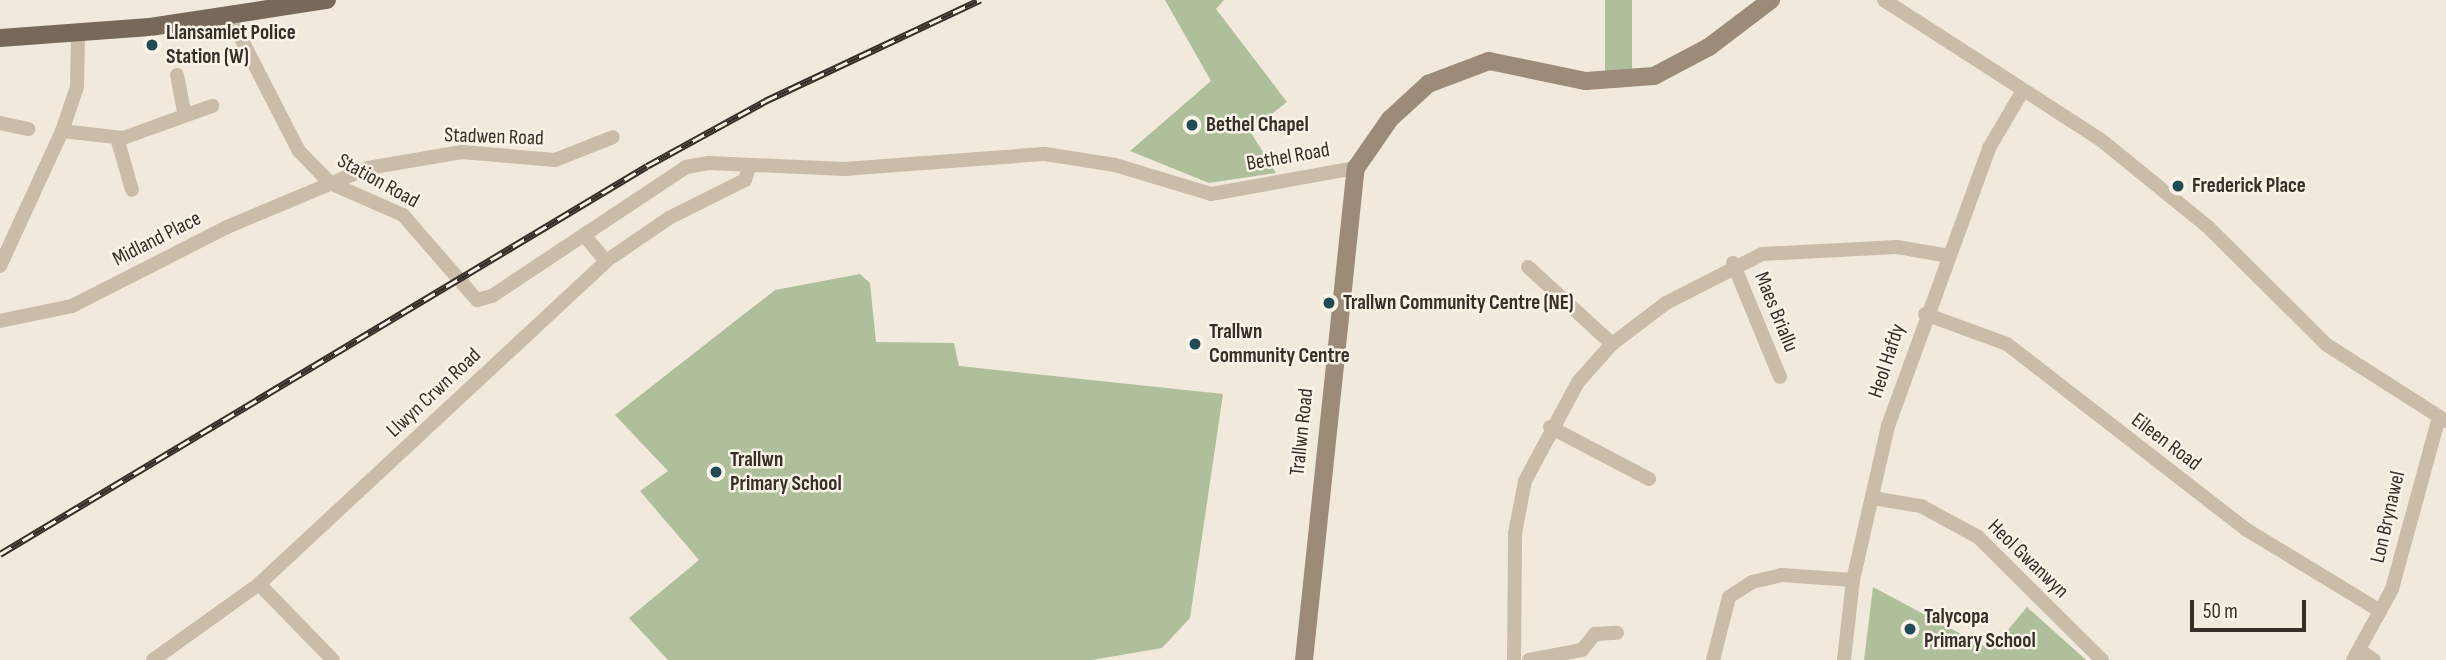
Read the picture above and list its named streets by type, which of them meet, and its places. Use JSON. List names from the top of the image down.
{
  "streets": {
    "street": [
      "Stadwen Road",
      "Bethel Road",
      "Station Road",
      "Midland Place",
      "Maes Briallu",
      "Heol Hafdy",
      "Llwyn Crwn Road",
      "Trallwn Road",
      "Eileen Road",
      "Lon Brynawel",
      "Heol Gwanwyn"
    ]
  },
  "crossings": [
    ["Stadwen Road", "Station Road"],
    ["Stadwen Road", "Midland Place"],
    ["Bethel Road", "Station Road"],
    ["Bethel Road", "Llwyn Crwn Road"],
    ["Bethel Road", "Trallwn Road"],
    ["Station Road", "Midland Place"],
    ["Station Road", "Llwyn Crwn Road"],
    ["Heol Hafdy", "Eileen Road"],
    ["Heol Hafdy", "Heol Gwanwyn"],
    ["Eileen Road", "Lon Brynawel"]
  ],
  "places": [
    "Llansamlet Police Station (W)",
    "Bethel Chapel",
    "Frederick Place",
    "Trallwn Community Centre (NE)",
    "Trallwn Community Centre",
    "Trallwn Primary School",
    "Talycopa Primary School"
  ],
  "scale_bar": "50 m"
}
